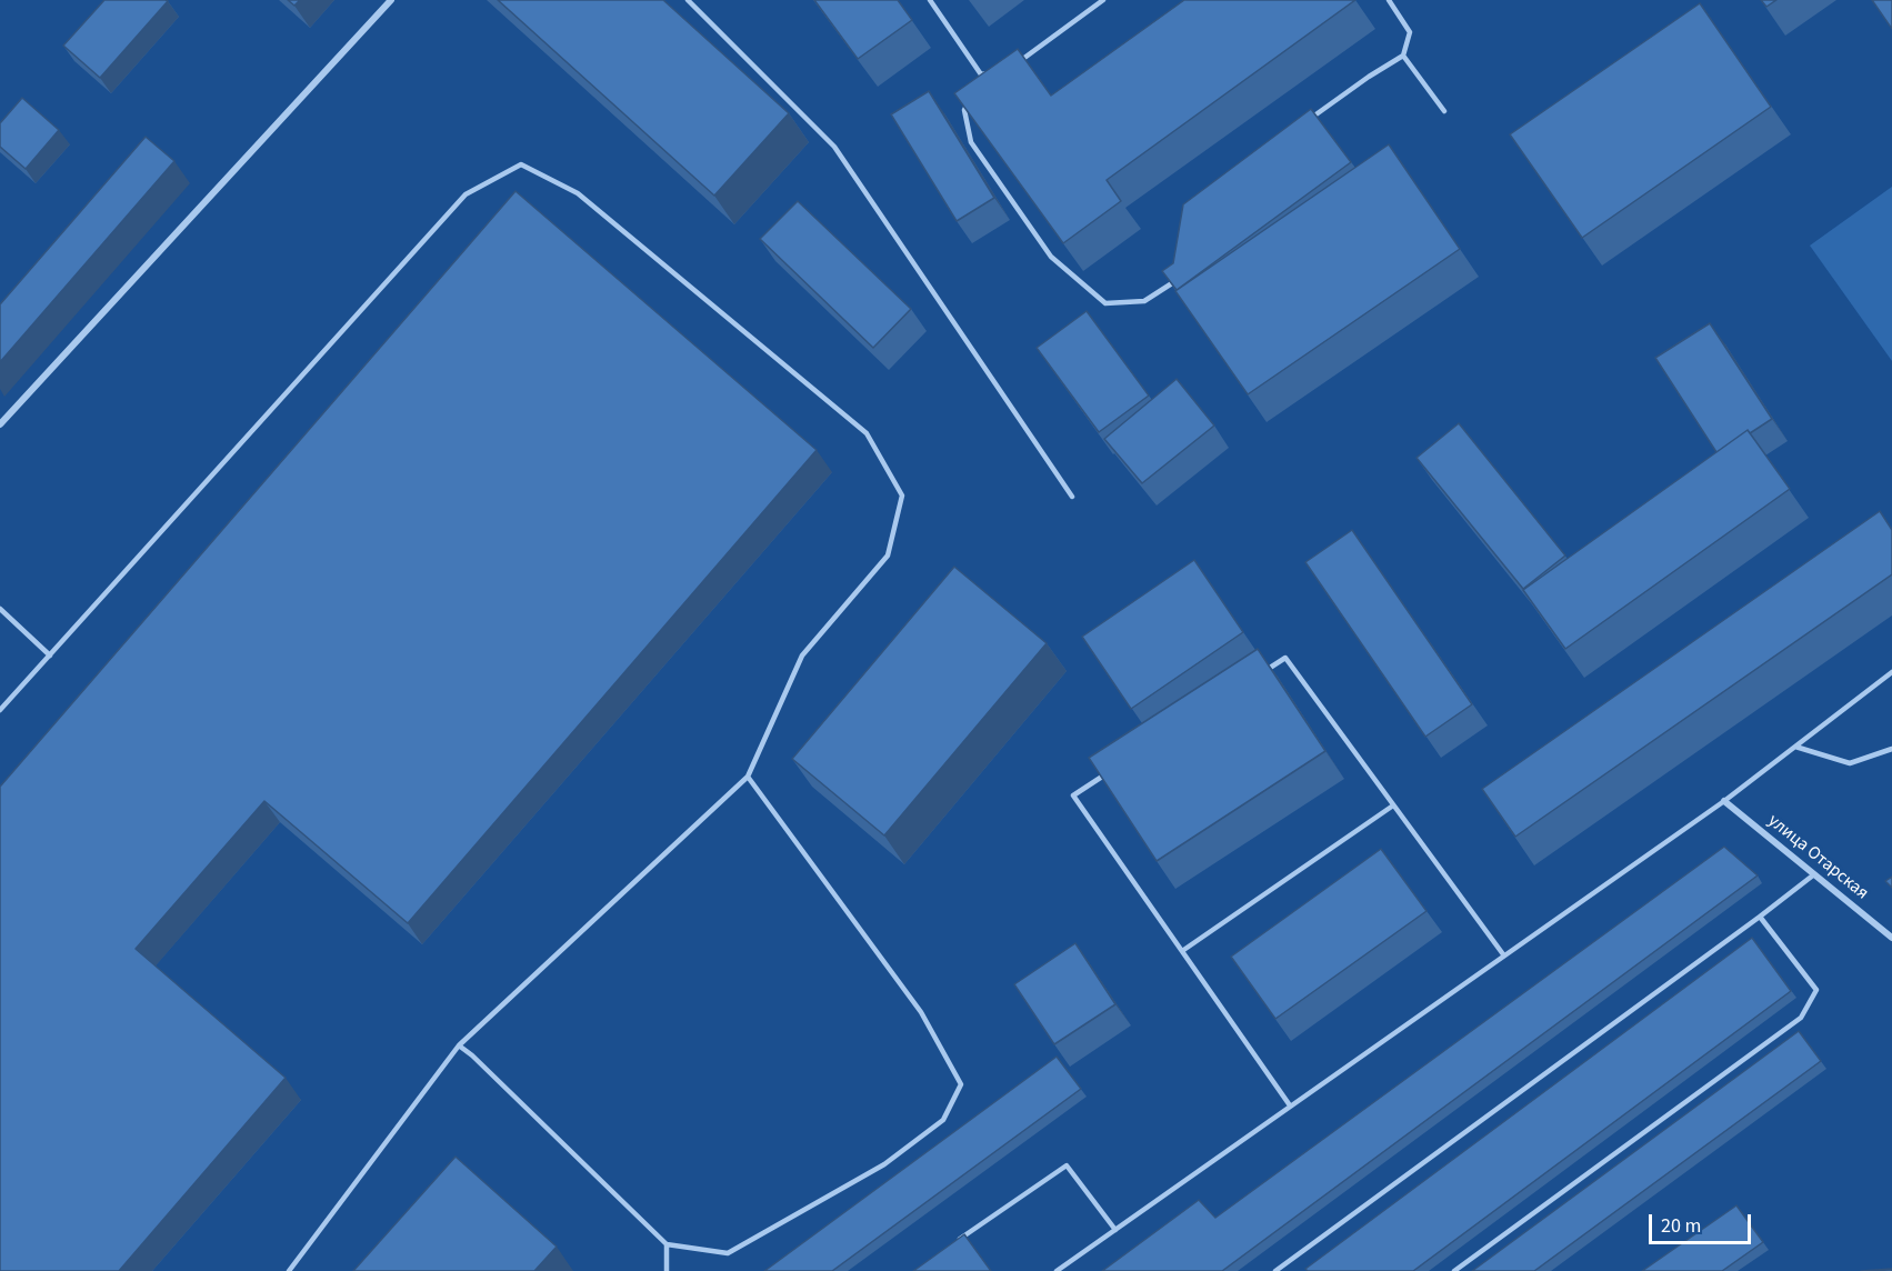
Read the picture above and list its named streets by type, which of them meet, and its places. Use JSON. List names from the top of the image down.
{
  "streets": {
    "street": ["улица Отарская"]
  },
  "scale_bar": "20 m"
}
